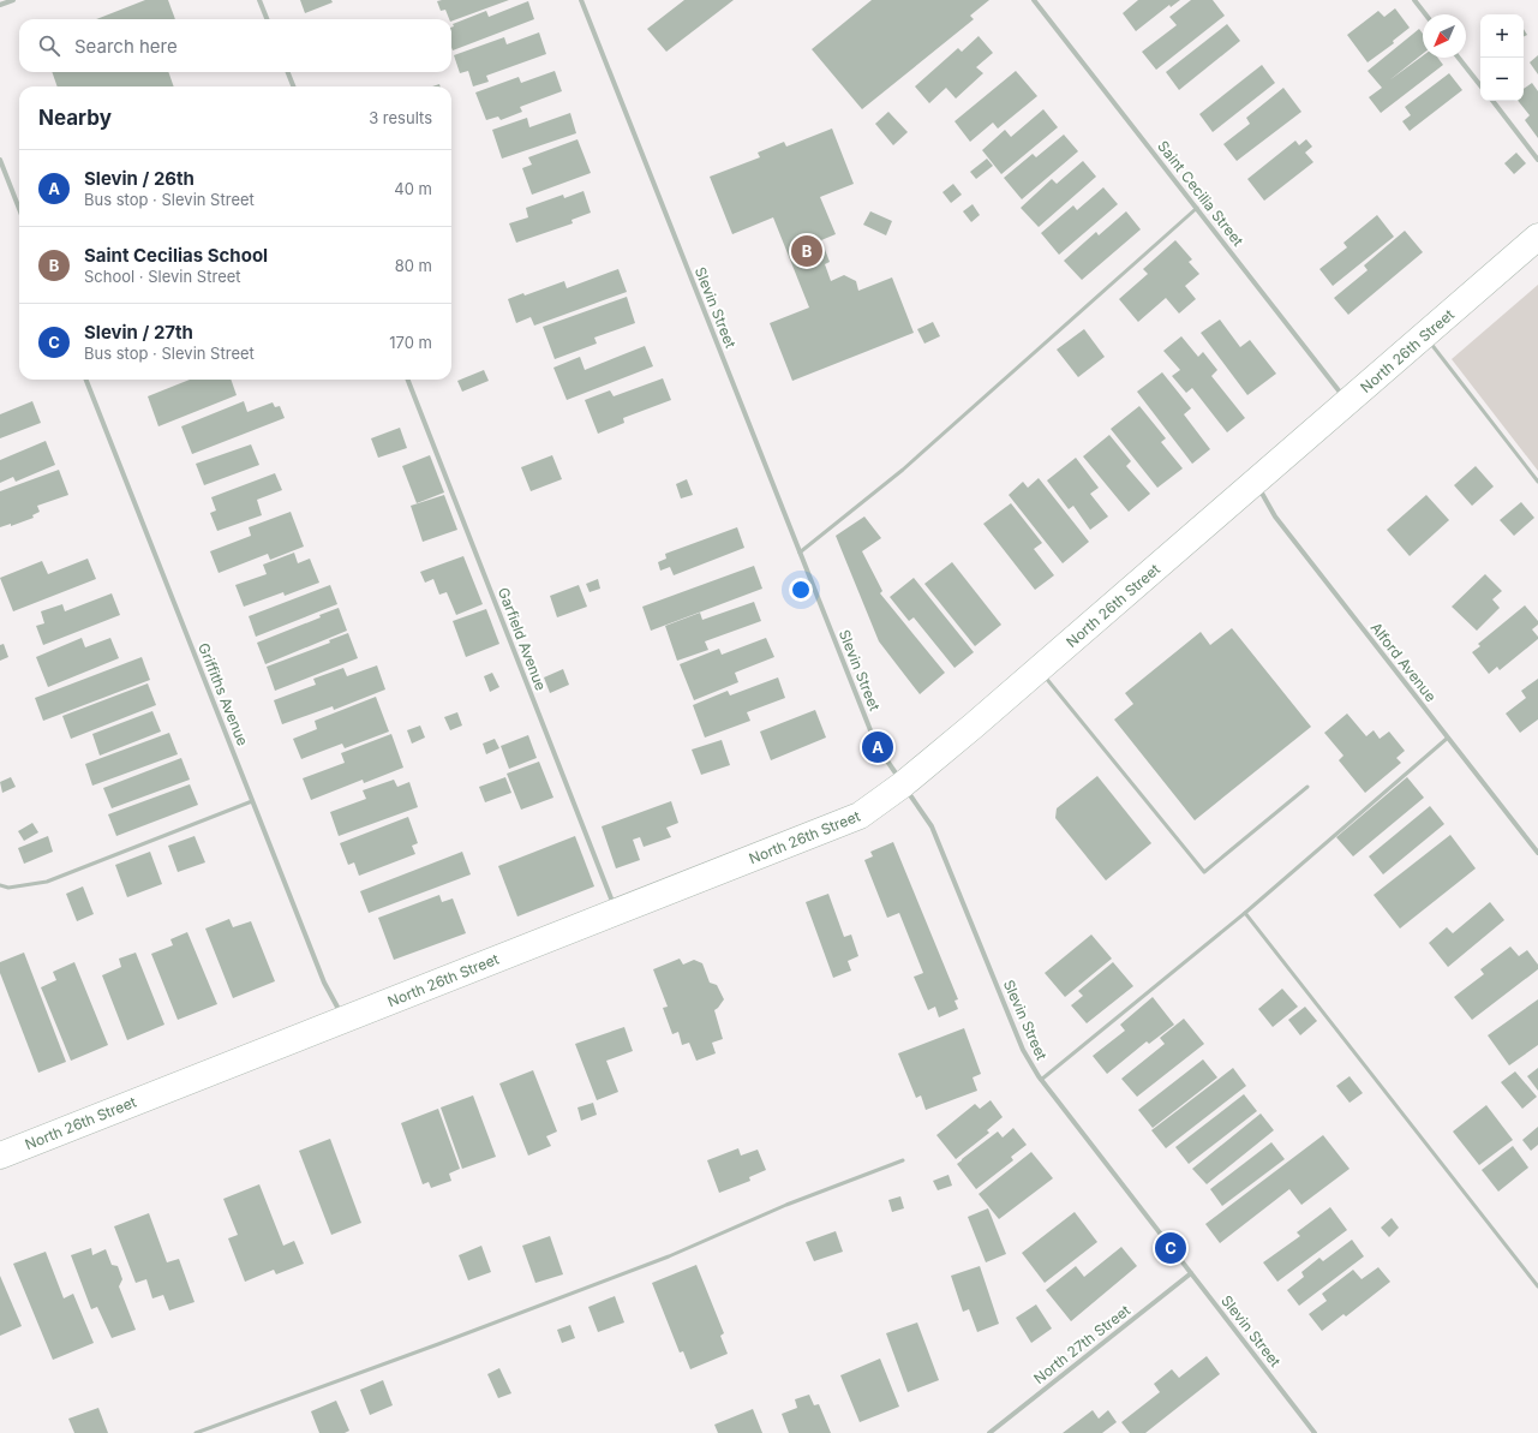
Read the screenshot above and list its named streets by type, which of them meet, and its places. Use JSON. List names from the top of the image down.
{
  "streets": {
    "street": [
      "Saint Cecilia Street",
      "Slevin Street",
      "North 26th Street",
      "Garfield Avenue",
      "Alford Avenue",
      "Griffiths Avenue",
      "North 27th Street"
    ]
  },
  "crossings": [
    ["Saint Cecilia Street", "North 26th Street"],
    ["Slevin Street", "North 26th Street"],
    ["Slevin Street", "North 27th Street"],
    ["North 26th Street", "Garfield Avenue"],
    ["North 26th Street", "Alford Avenue"],
    ["North 26th Street", "Griffiths Avenue"]
  ],
  "north": "bottom left",
  "page": {
    "map_buttons": ["+", "−"],
    "search": "Search here",
    "heading": ["Nearby", "3 results"],
    "list": [
      {
        "mark": "A",
        "name": "Slevin / 26th",
        "note": "Bus stop · Slevin Street",
        "value": "40 m"
      },
      {
        "mark": "B",
        "name": "Saint Cecilias School",
        "note": "School · Slevin Street",
        "value": "80 m"
      },
      {
        "mark": "C",
        "name": "Slevin / 27th",
        "note": "Bus stop · Slevin Street",
        "value": "170 m"
      }
    ],
    "pins": ["B", "A", "C"]
  }
}
